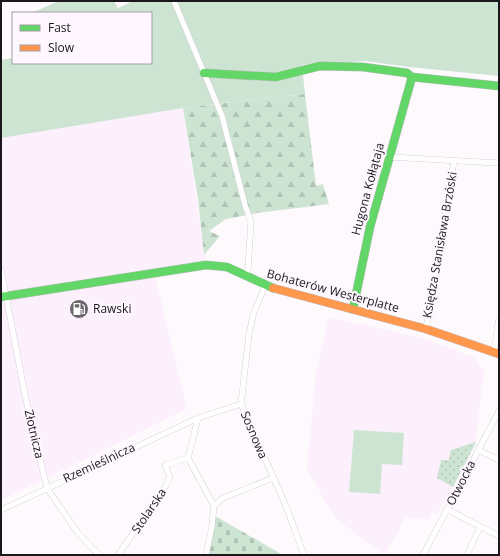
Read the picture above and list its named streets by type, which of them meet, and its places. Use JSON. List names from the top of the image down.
{
  "streets": {
    "street": [
      "Hugona Kołłątaja",
      "Księdza Stanisława Brzóski",
      "Bohaterów Westerplatte",
      "Złotnicza",
      "Sosnowa",
      "Rzemieślnicza",
      "Otwocka",
      "Stolarska"
    ]
  },
  "crossings": [
    ["Hugona Kołłątaja", "Bohaterów Westerplatte"],
    ["Księdza Stanisława Brzóski", "Bohaterów Westerplatte"],
    ["Bohaterów Westerplatte", "Złotnicza"],
    ["Bohaterów Westerplatte", "Sosnowa"],
    ["Złotnicza", "Rzemieślnicza"],
    ["Sosnowa", "Rzemieślnicza"]
  ],
  "places": {
    "fuel station": ["Rawski"]
  },
  "legend": ["Fast", "Slow"]
}
